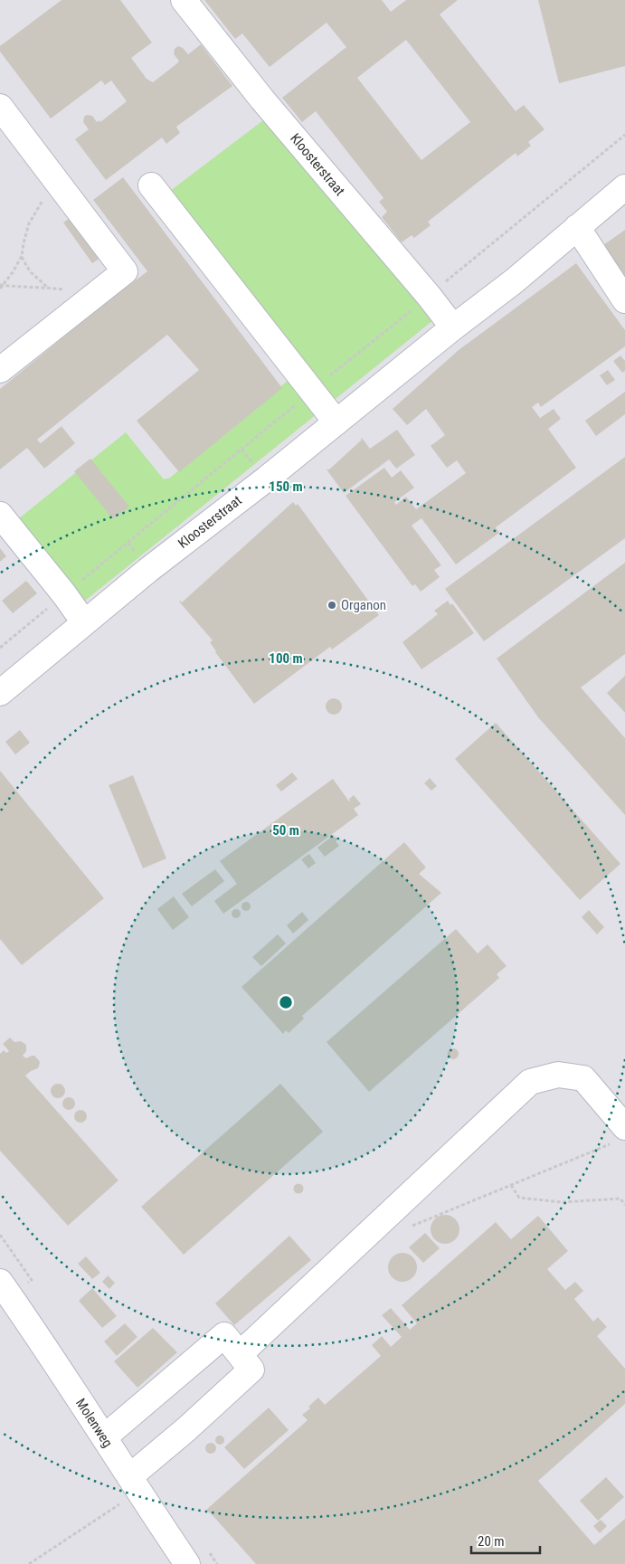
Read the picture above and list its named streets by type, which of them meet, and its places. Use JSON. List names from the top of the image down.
{
  "streets": {
    "street": ["Kloosterstraat", "Molenweg"]
  },
  "places": ["Organon"],
  "scale_bar": "20 m",
  "rings": ["150 m", "100 m", "50 m"]
}
